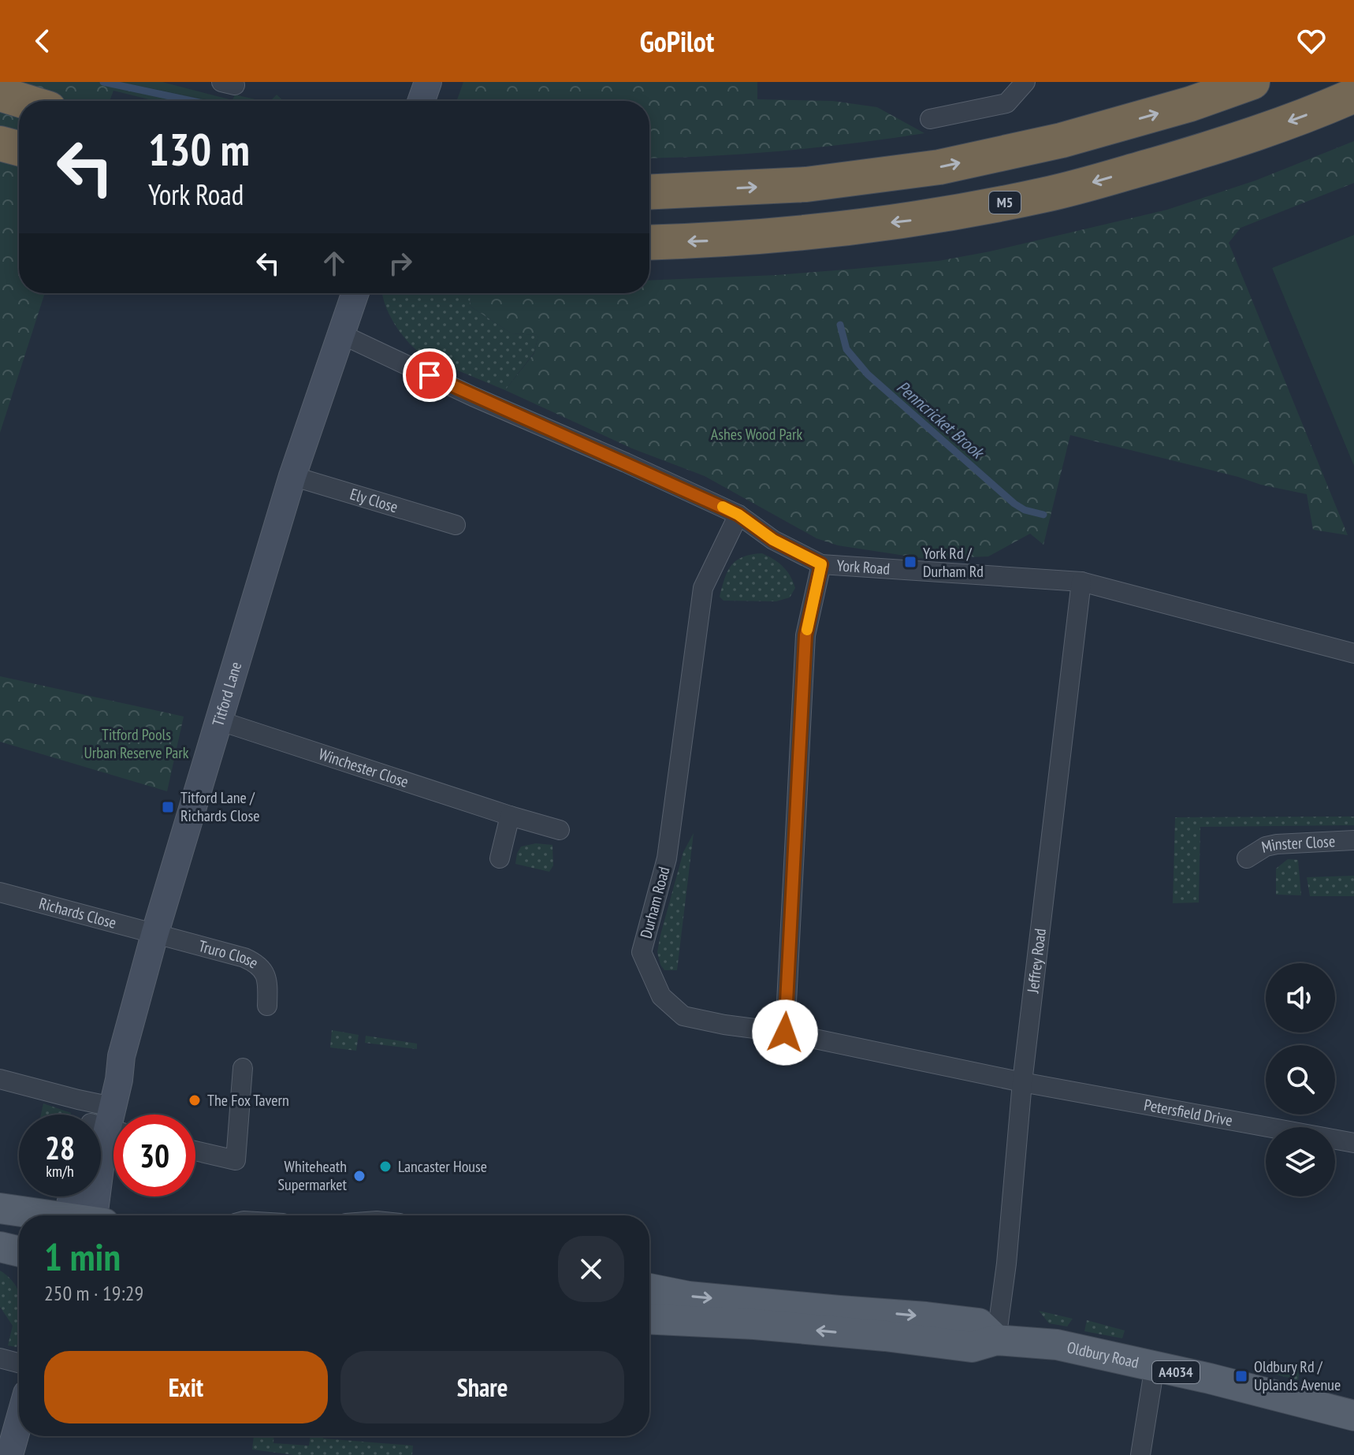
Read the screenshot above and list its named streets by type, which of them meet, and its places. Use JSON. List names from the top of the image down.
{
  "streets": {
    "highway": ["M5"],
    "main road": ["Oldbury Road", "A4034"],
    "street": [
      "Ely Close",
      "York Road",
      "Titford Lane",
      "Winchester Close",
      "Minster Close",
      "Durham Road",
      "Richards Close",
      "Truro Close",
      "Jeffrey Road",
      "Petersfield Drive"
    ]
  },
  "crossings": [
    ["Ely Close", "Titford Lane"],
    ["York Road", "Titford Lane"],
    ["York Road", "Durham Road"],
    ["York Road", "Jeffrey Road"],
    ["Titford Lane", "Winchester Close"],
    ["Titford Lane", "Richards Close"],
    ["Titford Lane", "Truro Close"],
    ["Durham Road", "Jeffrey Road"],
    ["Durham Road", "Petersfield Drive"],
    ["Richards Close", "Truro Close"],
    ["Jeffrey Road", "Petersfield Drive"],
    ["Jeffrey Road", "Oldbury Road"]
  ],
  "water": ["Penncricket Brook"],
  "parks": ["Ashes Wood Park", "Titford Pools Urban Reserve Park"],
  "places": {
    "transit": ["York Rd / Durham Rd", "Titford Lane / Richards Close", "Oldbury Rd / Uplands Avenue"],
    "other": ["The Fox Tavern", "Lancaster House", "Whiteheath Supermarket"]
  },
  "page": {
    "header": "GoPilot",
    "turn": ["130 m", "York Road"],
    "speed": "28 km/h",
    "limit": "30",
    "heading": ["1 min", "250 m · 19:29"],
    "buttons": ["Exit", "Share"]
  }
}
